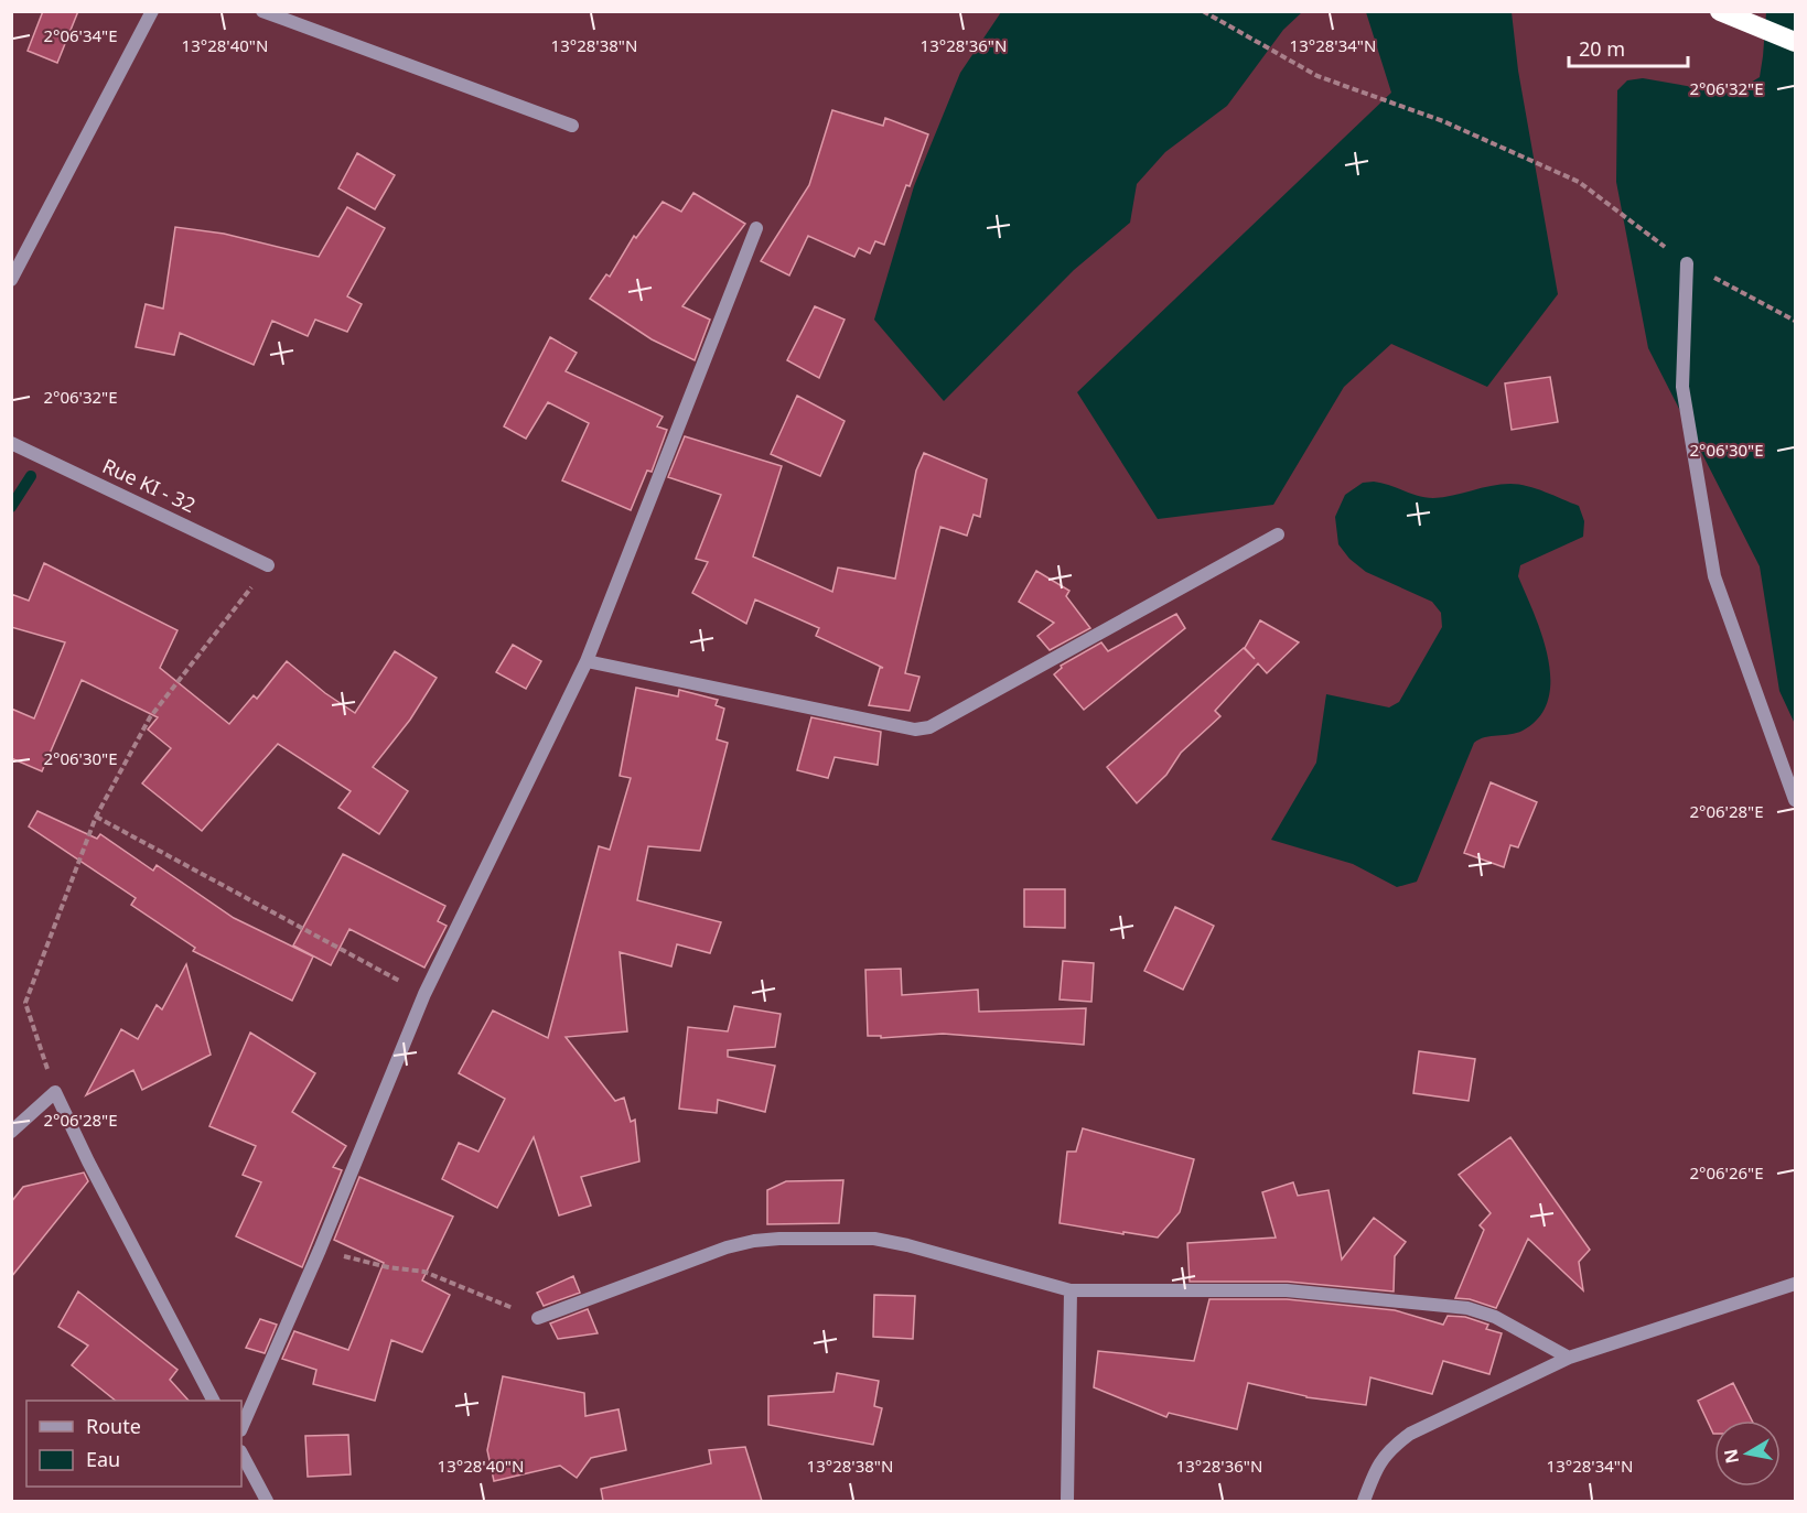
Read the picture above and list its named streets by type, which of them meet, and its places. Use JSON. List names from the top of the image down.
{
  "streets": {
    "street": ["Rue KI - 32"]
  },
  "legend": ["Route", "Eau"],
  "scale_bar": "20 m",
  "north": "left",
  "coordinates": [
    "2°06'34\"E",
    "13°28'40\"N",
    "13°28'38\"N",
    "13°28'36\"N",
    "13°28'34\"N",
    "2°06'32\"E",
    "2°06'30\"E",
    "2°06'28\"E",
    "2°06'26\"E"
  ]
}
